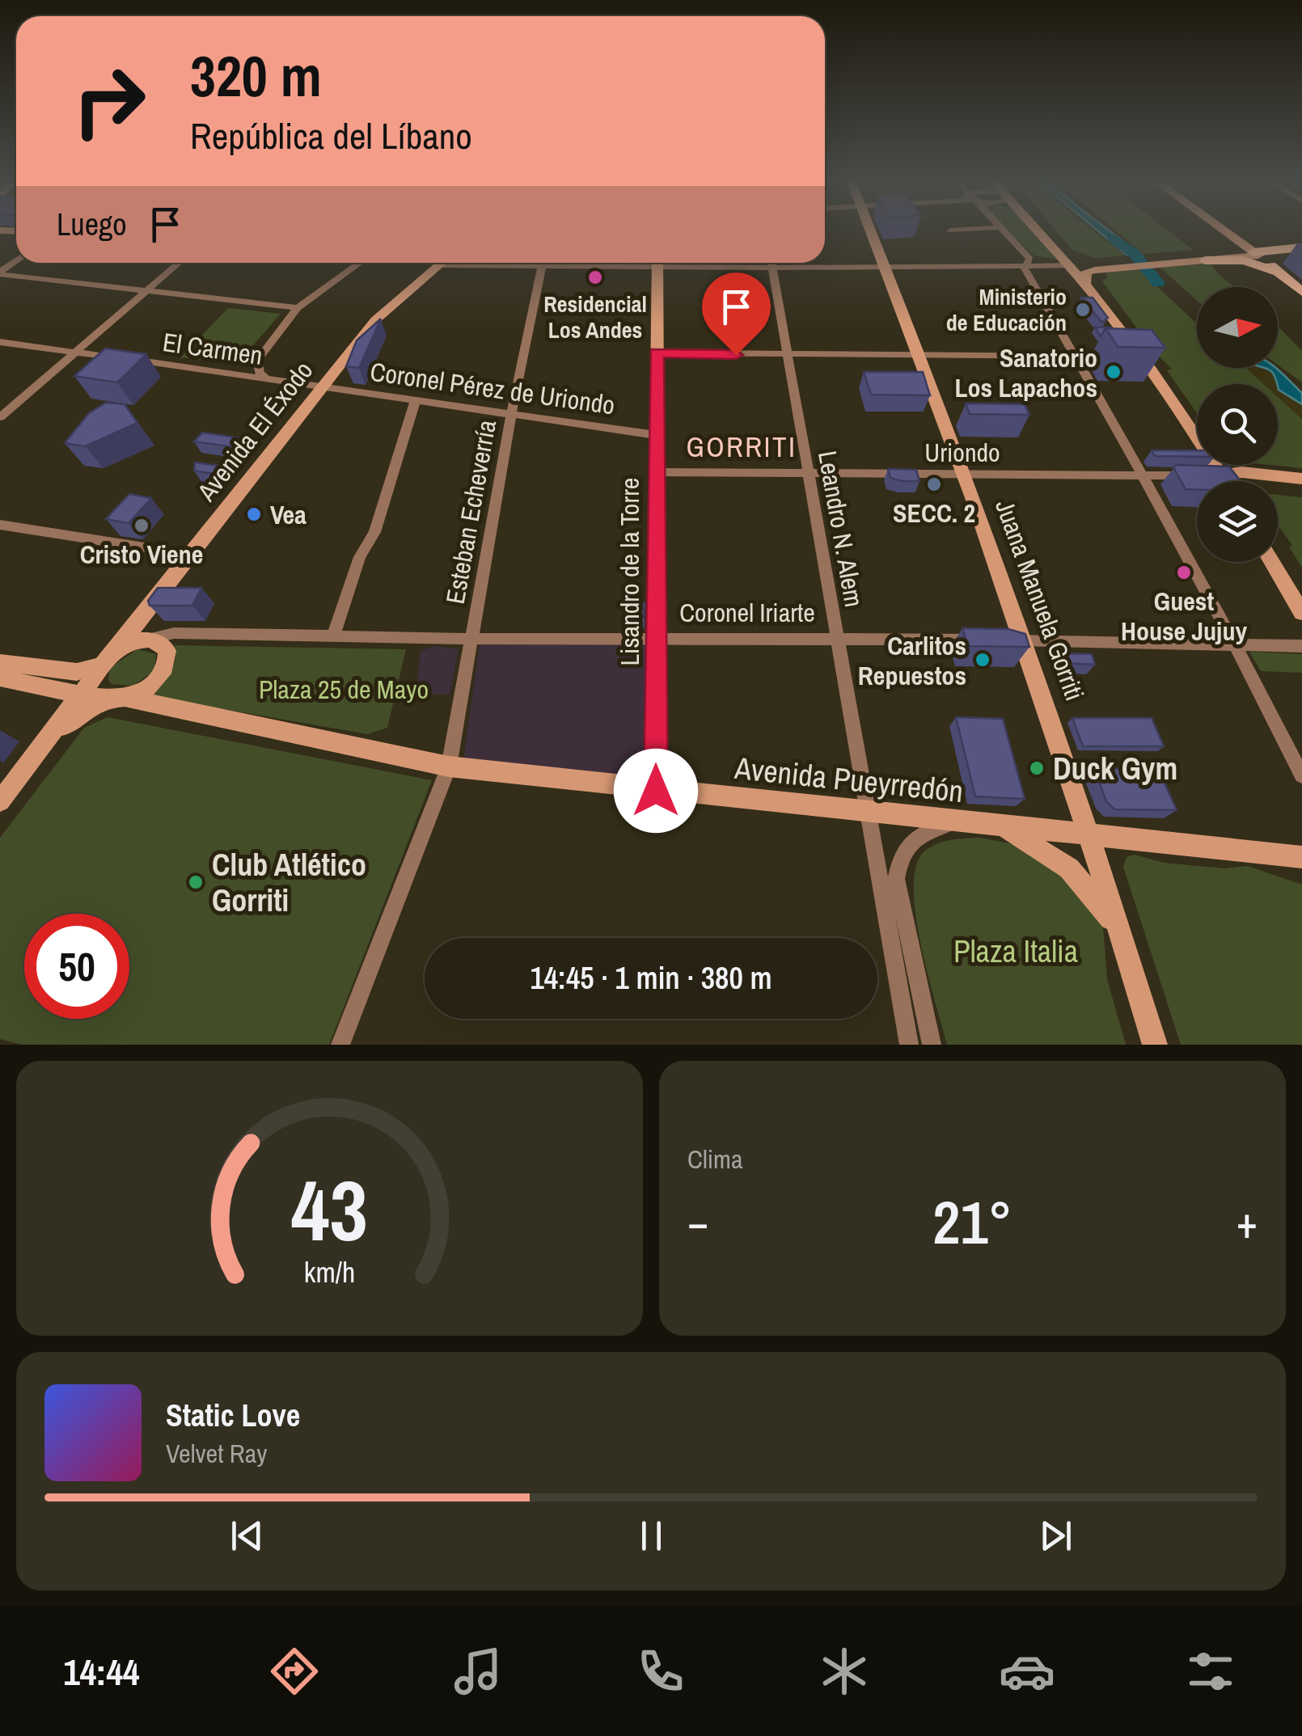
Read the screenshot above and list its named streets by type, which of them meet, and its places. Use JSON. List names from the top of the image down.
{
  "streets": {
    "main road": [
      "Avenida El Éxodo",
      "Lisandro de la Torre",
      "Juana Manuela Gorriti",
      "Avenida Pueyrredón"
    ],
    "street": [
      "El Carmen",
      "Coronel Pérez de Uriondo",
      "Uriondo",
      "Esteban Echeverría",
      "Leandro N. Alem",
      "Coronel Iriarte"
    ]
  },
  "crossings": [
    ["El Carmen", "Coronel Pérez de Uriondo"],
    ["El Carmen", "Avenida El Éxodo"],
    ["Coronel Pérez de Uriondo", "Avenida El Éxodo"],
    ["Coronel Pérez de Uriondo", "Esteban Echeverría"],
    ["Coronel Pérez de Uriondo", "Lisandro de la Torre"],
    ["Avenida El Éxodo", "Coronel Iriarte"],
    ["Avenida El Éxodo", "Avenida Pueyrredón"],
    ["Uriondo", "Leandro N. Alem"],
    ["Uriondo", "Lisandro de la Torre"],
    ["Uriondo", "Juana Manuela Gorriti"],
    ["Esteban Echeverría", "Coronel Iriarte"],
    ["Esteban Echeverría", "Avenida Pueyrredón"],
    ["Leandro N. Alem", "Coronel Iriarte"],
    ["Leandro N. Alem", "Avenida Pueyrredón"],
    ["Lisandro de la Torre", "Coronel Iriarte"],
    ["Lisandro de la Torre", "Avenida Pueyrredón"],
    ["Juana Manuela Gorriti", "Coronel Iriarte"],
    ["Juana Manuela Gorriti", "Avenida Pueyrredón"]
  ],
  "districts": ["GORRITI"],
  "parks": ["Plaza 25 de Mayo", "Plaza Italia"],
  "places": [
    "Residencial Los Andes",
    "Ministerio de Educación",
    "Sanatorio Los Lapachos",
    "SECC. 2",
    "Vea",
    "Cristo Viene",
    "Guest House Jujuy",
    "Carlitos Repuestos",
    "Duck Gym",
    "Club Atlético Gorriti"
  ],
  "north": "right",
  "page": {
    "turn": ["320 m", "República del Líbano"],
    "then": "Luego",
    "limit": "50",
    "trip": "14:45 · 1 min · 380 m",
    "tile": "Clima",
    "heat": ["−", "21°", "+"],
    "song": ["Static Love", "Velvet Ray"],
    "tabs": "14:44",
    "gauge": ["43", "km/h"]
  }
}
